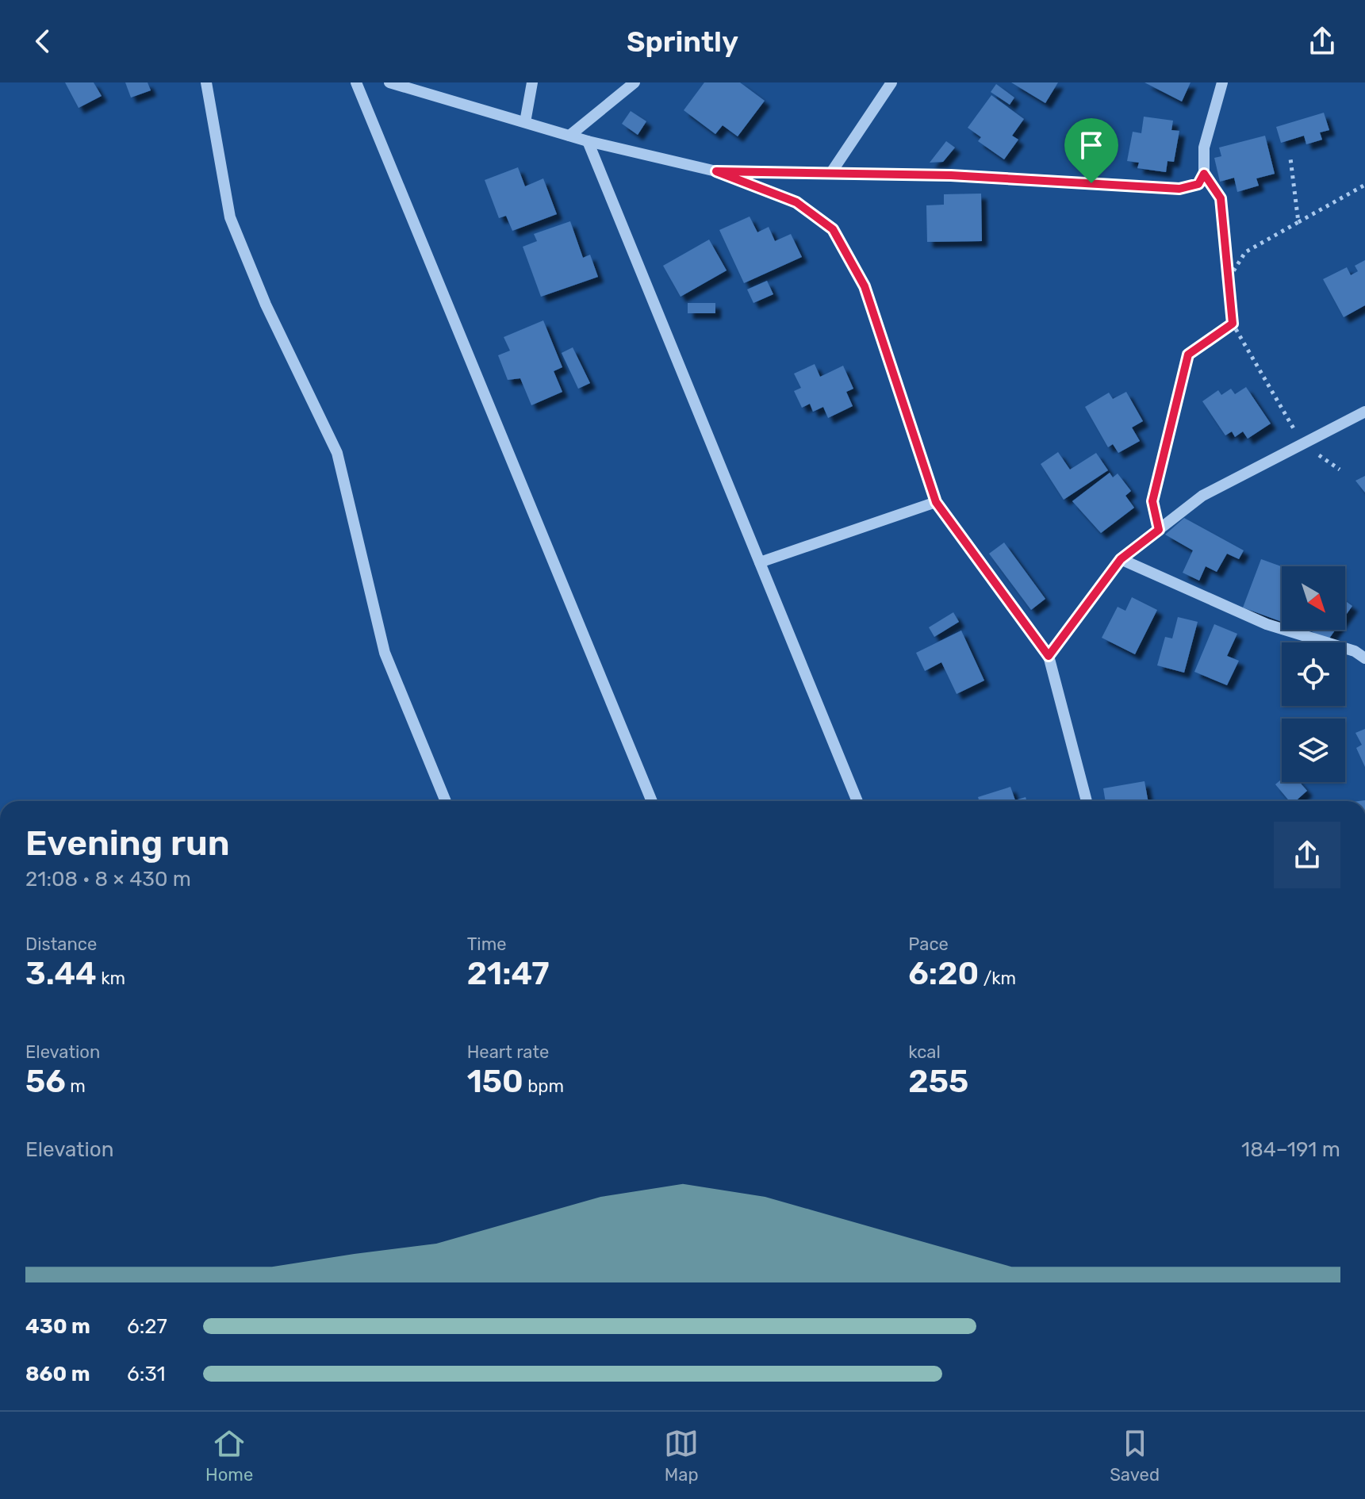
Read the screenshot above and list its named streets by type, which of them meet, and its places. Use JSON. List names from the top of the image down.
{
  "north": "bottom right",
  "page": {
    "header": "Sprintly",
    "heading": ["Evening run", "21:08 · 8 × 430 m"],
    "stats": [
      ["Distance", "3.44 km"],
      ["Time", "21:47"],
      ["Pace", "6:20 /km"],
      ["Elevation", "56 m"],
      ["Heart rate", "150 bpm"],
      ["kcal", "255"]
    ],
    "chart": ["Elevation", "184–191 m"],
    "list": [
      {
        "name": "430 m",
        "note": "6:27"
      },
      {
        "name": "860 m",
        "note": "6:31"
      }
    ],
    "tabs": ["Home", "Map", "Saved"]
  }
}
